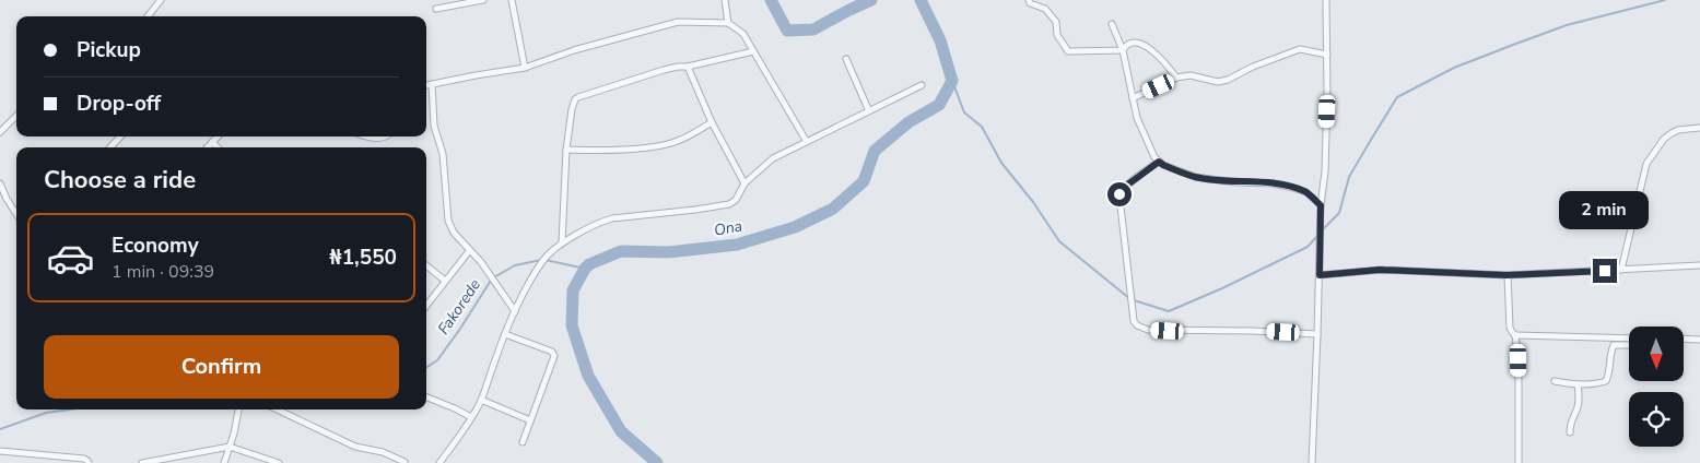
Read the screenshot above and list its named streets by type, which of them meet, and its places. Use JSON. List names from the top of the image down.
{
  "water": ["Ona", "Fakorede"],
  "north": "bottom",
  "page": {
    "banner": ["Pickup", "Drop-off"],
    "heading": "Choose a ride",
    "bubble": "2 min",
    "list": [
      {
        "name": "Economy",
        "note": "1 min · 09:39",
        "value": "₦1,550"
      }
    ],
    "buttons": "Confirm"
  }
}
